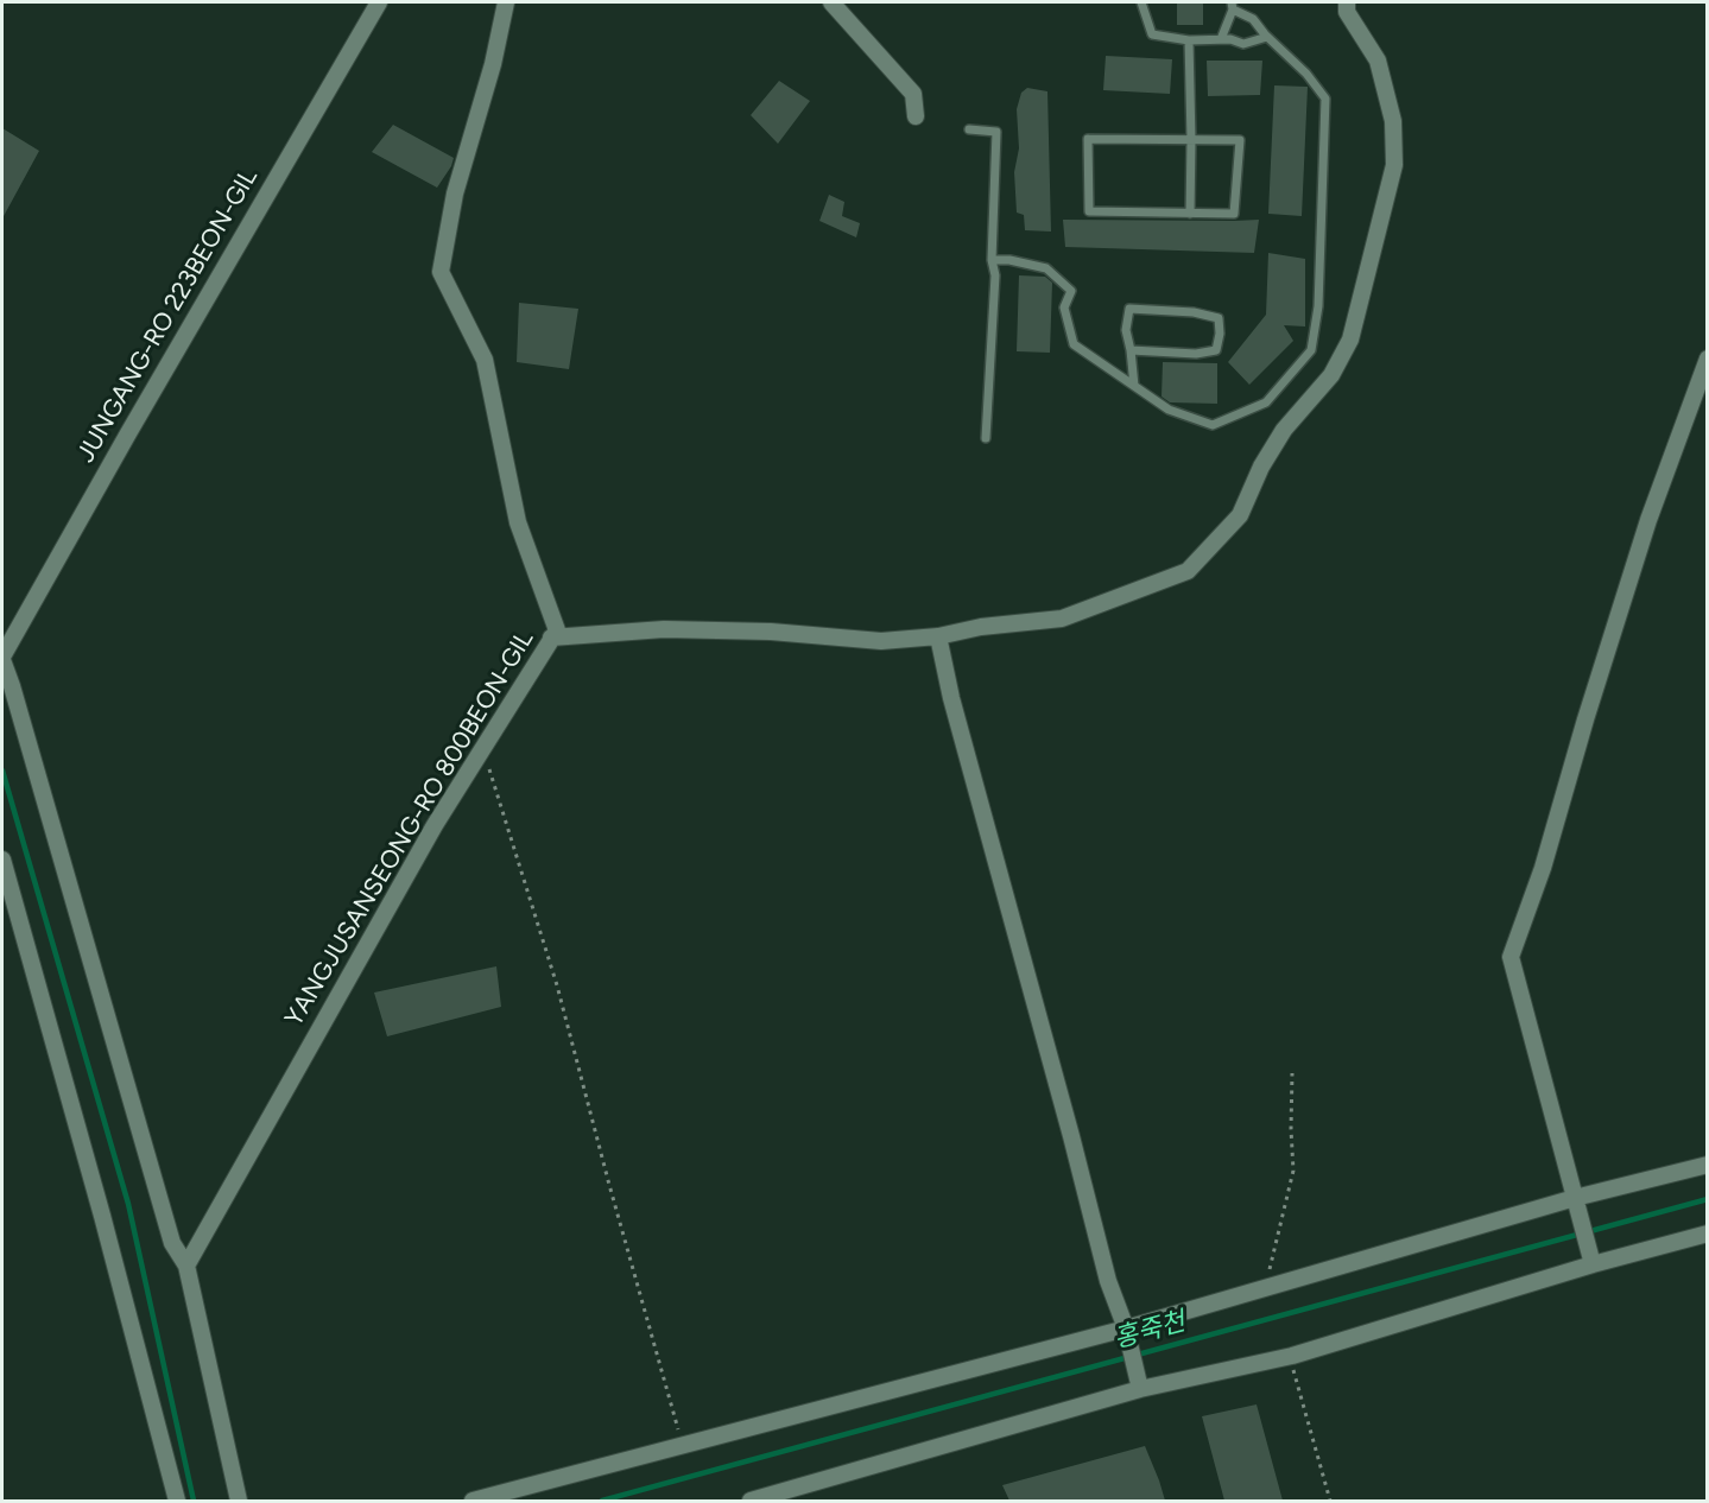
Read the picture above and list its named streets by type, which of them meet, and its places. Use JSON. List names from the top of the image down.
{
  "streets": {
    "street": ["JUNGANG-RO 223BEON-GIL", "YANGJUSANSEONG-RO 800BEON-GIL"]
  },
  "water": ["홍죽천"]
}
